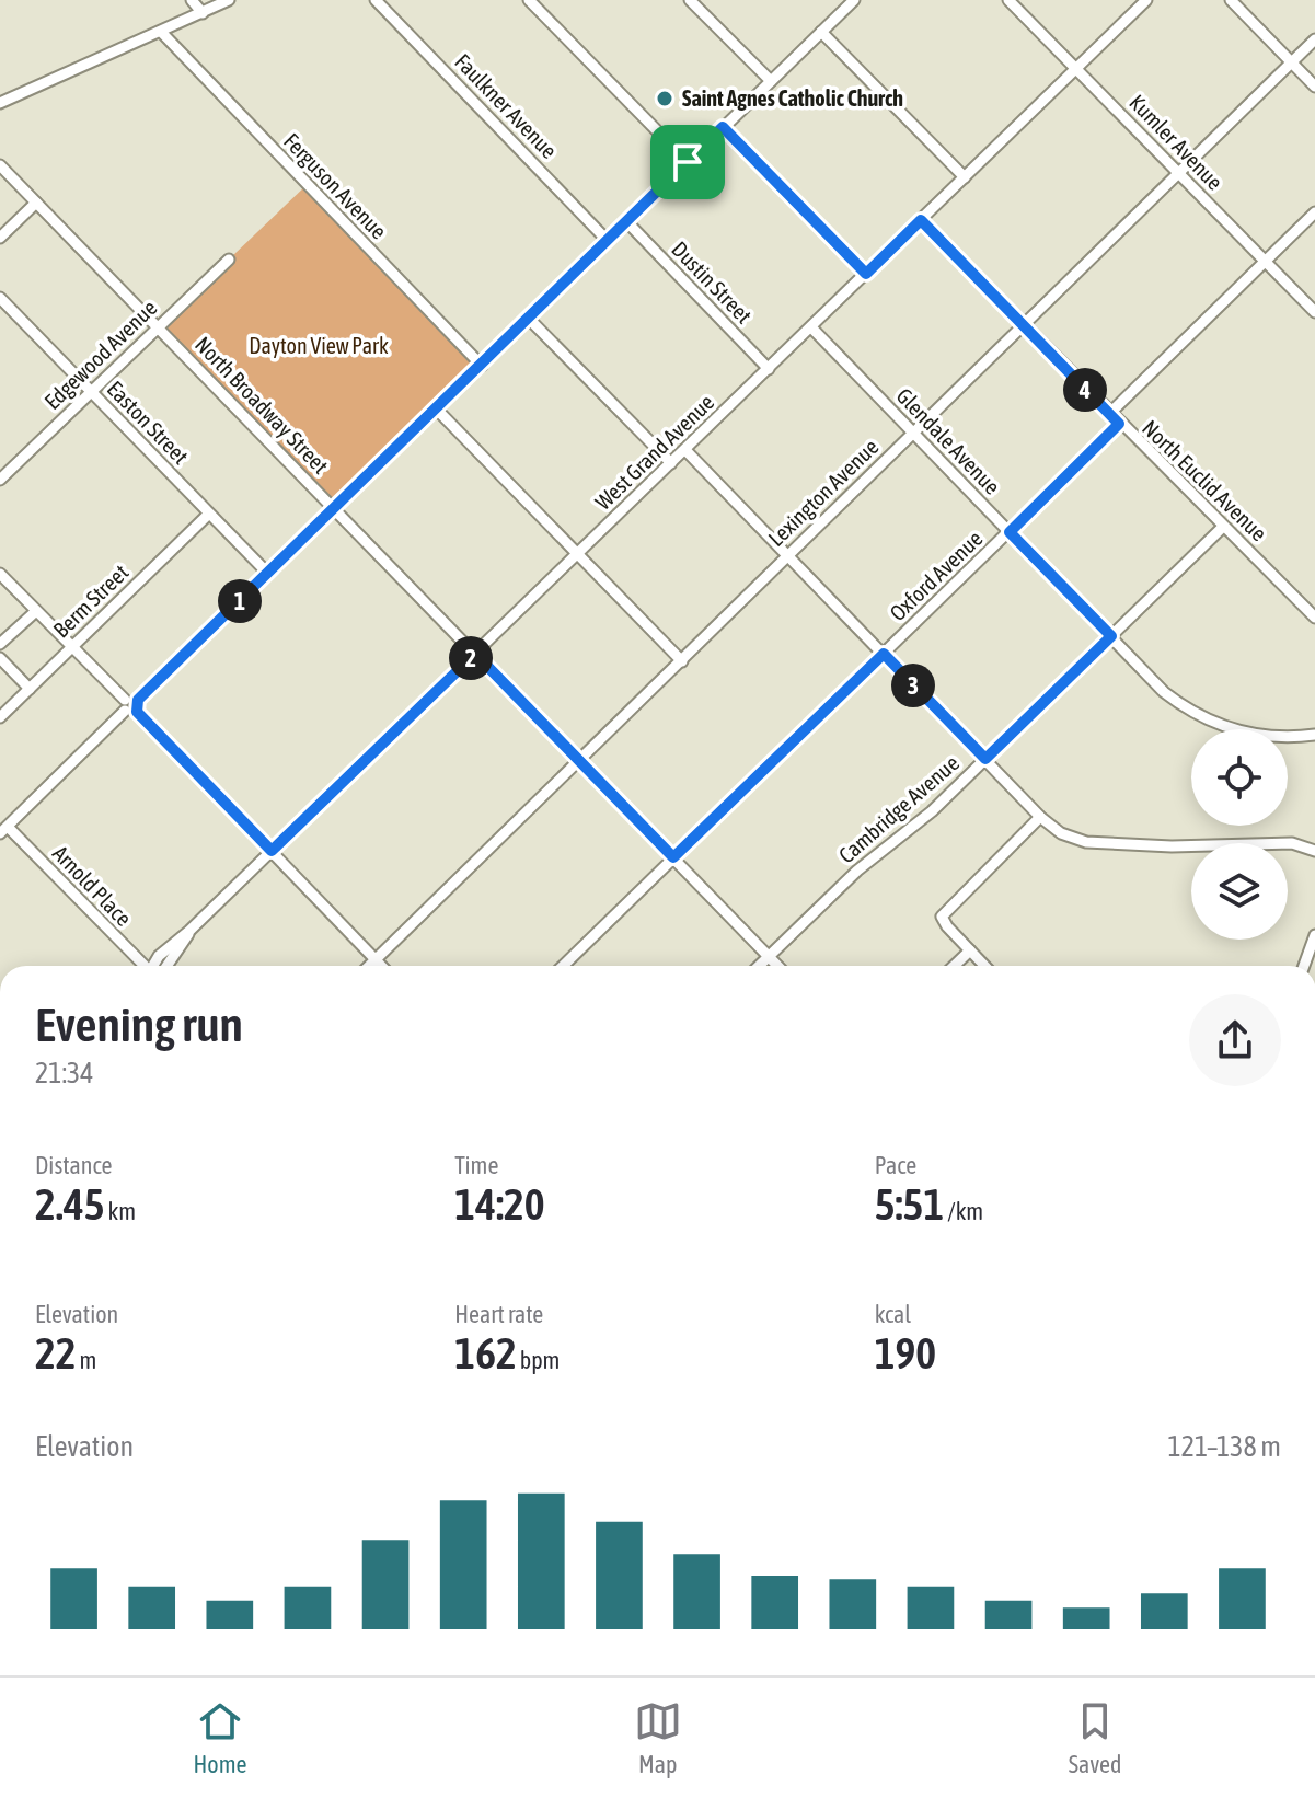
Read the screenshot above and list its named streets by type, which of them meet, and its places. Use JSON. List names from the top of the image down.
{
  "streets": {
    "street": [
      "Faulkner Avenue",
      "Kumler Avenue",
      "Ferguson Avenue",
      "Dustin Street",
      "Edgewood Avenue",
      "North Broadway Street",
      "Easton Street",
      "Glendale Avenue",
      "West Grand Avenue",
      "North Euclid Avenue",
      "Lexington Avenue",
      "Oxford Avenue",
      "Berm Street",
      "Cambridge Avenue",
      "Arnold Place"
    ]
  },
  "crossings": [
    ["Kumler Avenue", "West Grand Avenue"],
    ["Kumler Avenue", "Lexington Avenue"],
    ["Dustin Street", "West Grand Avenue"],
    ["Edgewood Avenue", "North Broadway Street"],
    ["Edgewood Avenue", "Easton Street"],
    ["North Broadway Street", "West Grand Avenue"],
    ["North Broadway Street", "Lexington Avenue"],
    ["North Broadway Street", "Oxford Avenue"],
    ["North Broadway Street", "Cambridge Avenue"],
    ["Easton Street", "Berm Street"],
    ["Glendale Avenue", "West Grand Avenue"],
    ["Glendale Avenue", "Lexington Avenue"],
    ["Glendale Avenue", "Oxford Avenue"],
    ["Glendale Avenue", "Cambridge Avenue"],
    ["West Grand Avenue", "North Euclid Avenue"],
    ["North Euclid Avenue", "Lexington Avenue"],
    ["North Euclid Avenue", "Oxford Avenue"],
    ["North Euclid Avenue", "Cambridge Avenue"]
  ],
  "parks": ["Dayton View Park"],
  "places": ["Saint Agnes Catholic Church"],
  "page": {
    "pins": [
      "4",
      "1",
      "2",
      "3"
    ],
    "heading": ["Evening run", "21:34"],
    "stats": [
      ["Distance", "2.45 km"],
      ["Time", "14:20"],
      ["Pace", "5:51 /km"],
      ["Elevation", "22 m"],
      ["Heart rate", "162 bpm"],
      ["kcal", "190"]
    ],
    "chart": ["Elevation", "121–138 m"],
    "tabs": ["Home", "Map", "Saved"]
  }
}
